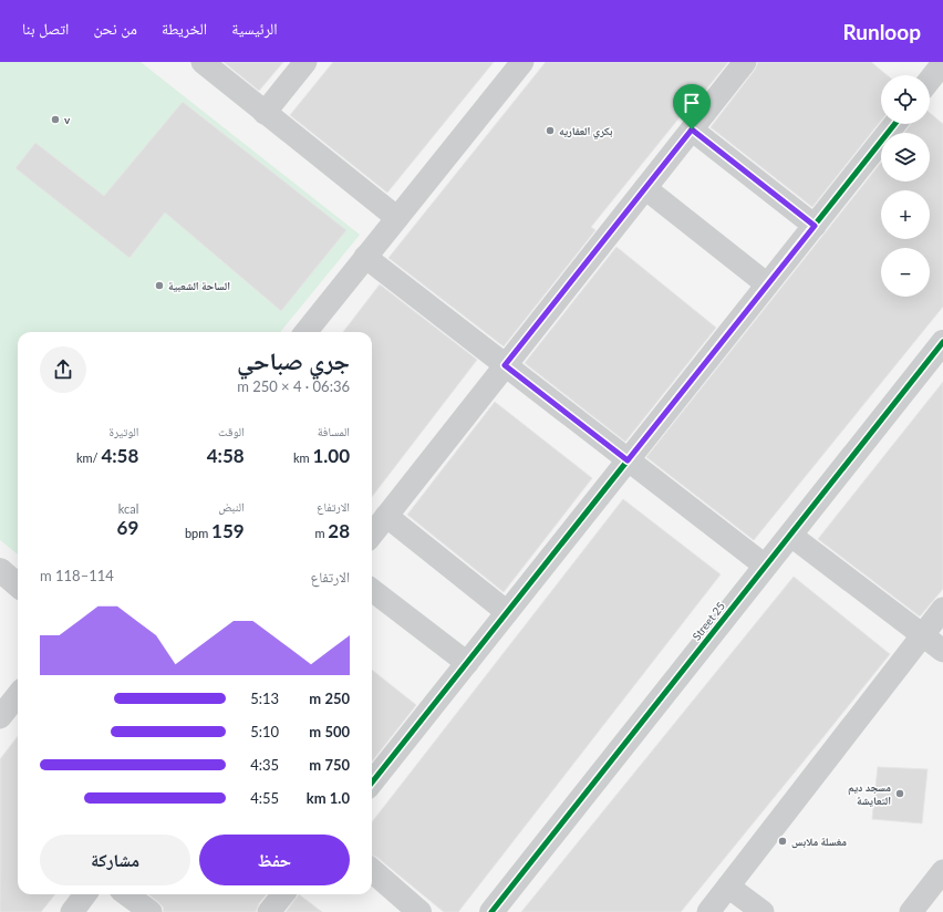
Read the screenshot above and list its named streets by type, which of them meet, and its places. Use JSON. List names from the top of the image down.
{
  "streets": {
    "street": ["Street 25"]
  },
  "places": [
    "v",
    "بكري العقاريه",
    "الساحة الشعبية",
    "مسجد ديم التعايشة",
    "مغسلة ملابس"
  ],
  "page": {
    "header": "Runloop",
    "nav": [
      "الرئيسية",
      "الخريطة",
      "من نحن",
      "اتصل بنا"
    ],
    "map_buttons": ["+", "−"],
    "heading": ["جري صباحي", "06:36 · 4 × 250 m"],
    "stats": [
      ["المسافة", "1.00 km"],
      ["الوقت", "4:58"],
      ["الوتيرة", "4:58 /km"],
      ["الارتفاع", "28 m"],
      ["النبض", "159 bpm"],
      ["kcal", "69"]
    ],
    "chart": ["الارتفاع", "114–118 m"],
    "list": [
      {
        "name": "250 m",
        "note": "5:13"
      },
      {
        "name": "500 m",
        "note": "5:10"
      },
      {
        "name": "750 m",
        "note": "4:35"
      },
      {
        "name": "1.0 km",
        "note": "4:55"
      }
    ],
    "buttons": ["حفظ", "مشاركة"]
  }
}
